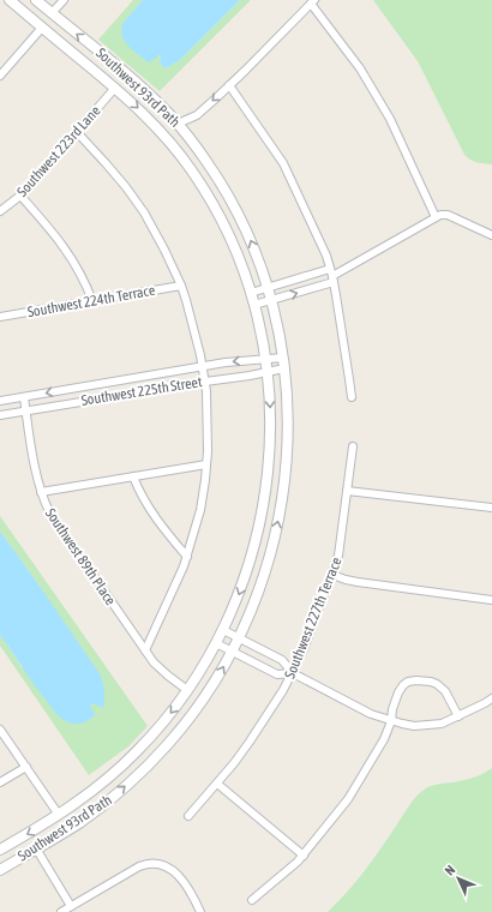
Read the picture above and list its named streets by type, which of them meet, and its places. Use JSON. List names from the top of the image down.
{
  "streets": {
    "street": [
      "Southwest 93rd Path",
      "Southwest 223rd Lane",
      "Southwest 224th Terrace",
      "Southwest 225th Street",
      "Southwest 89th Place",
      "Southwest 227th Terrace"
    ]
  },
  "crossings": [
    ["Southwest 93rd Path", "Southwest 223rd Lane"],
    ["Southwest 93rd Path", "Southwest 225th Street"],
    ["Southwest 93rd Path", "Southwest 89th Place"],
    ["Southwest 225th Street", "Southwest 89th Place"]
  ],
  "north": "top left"
}
